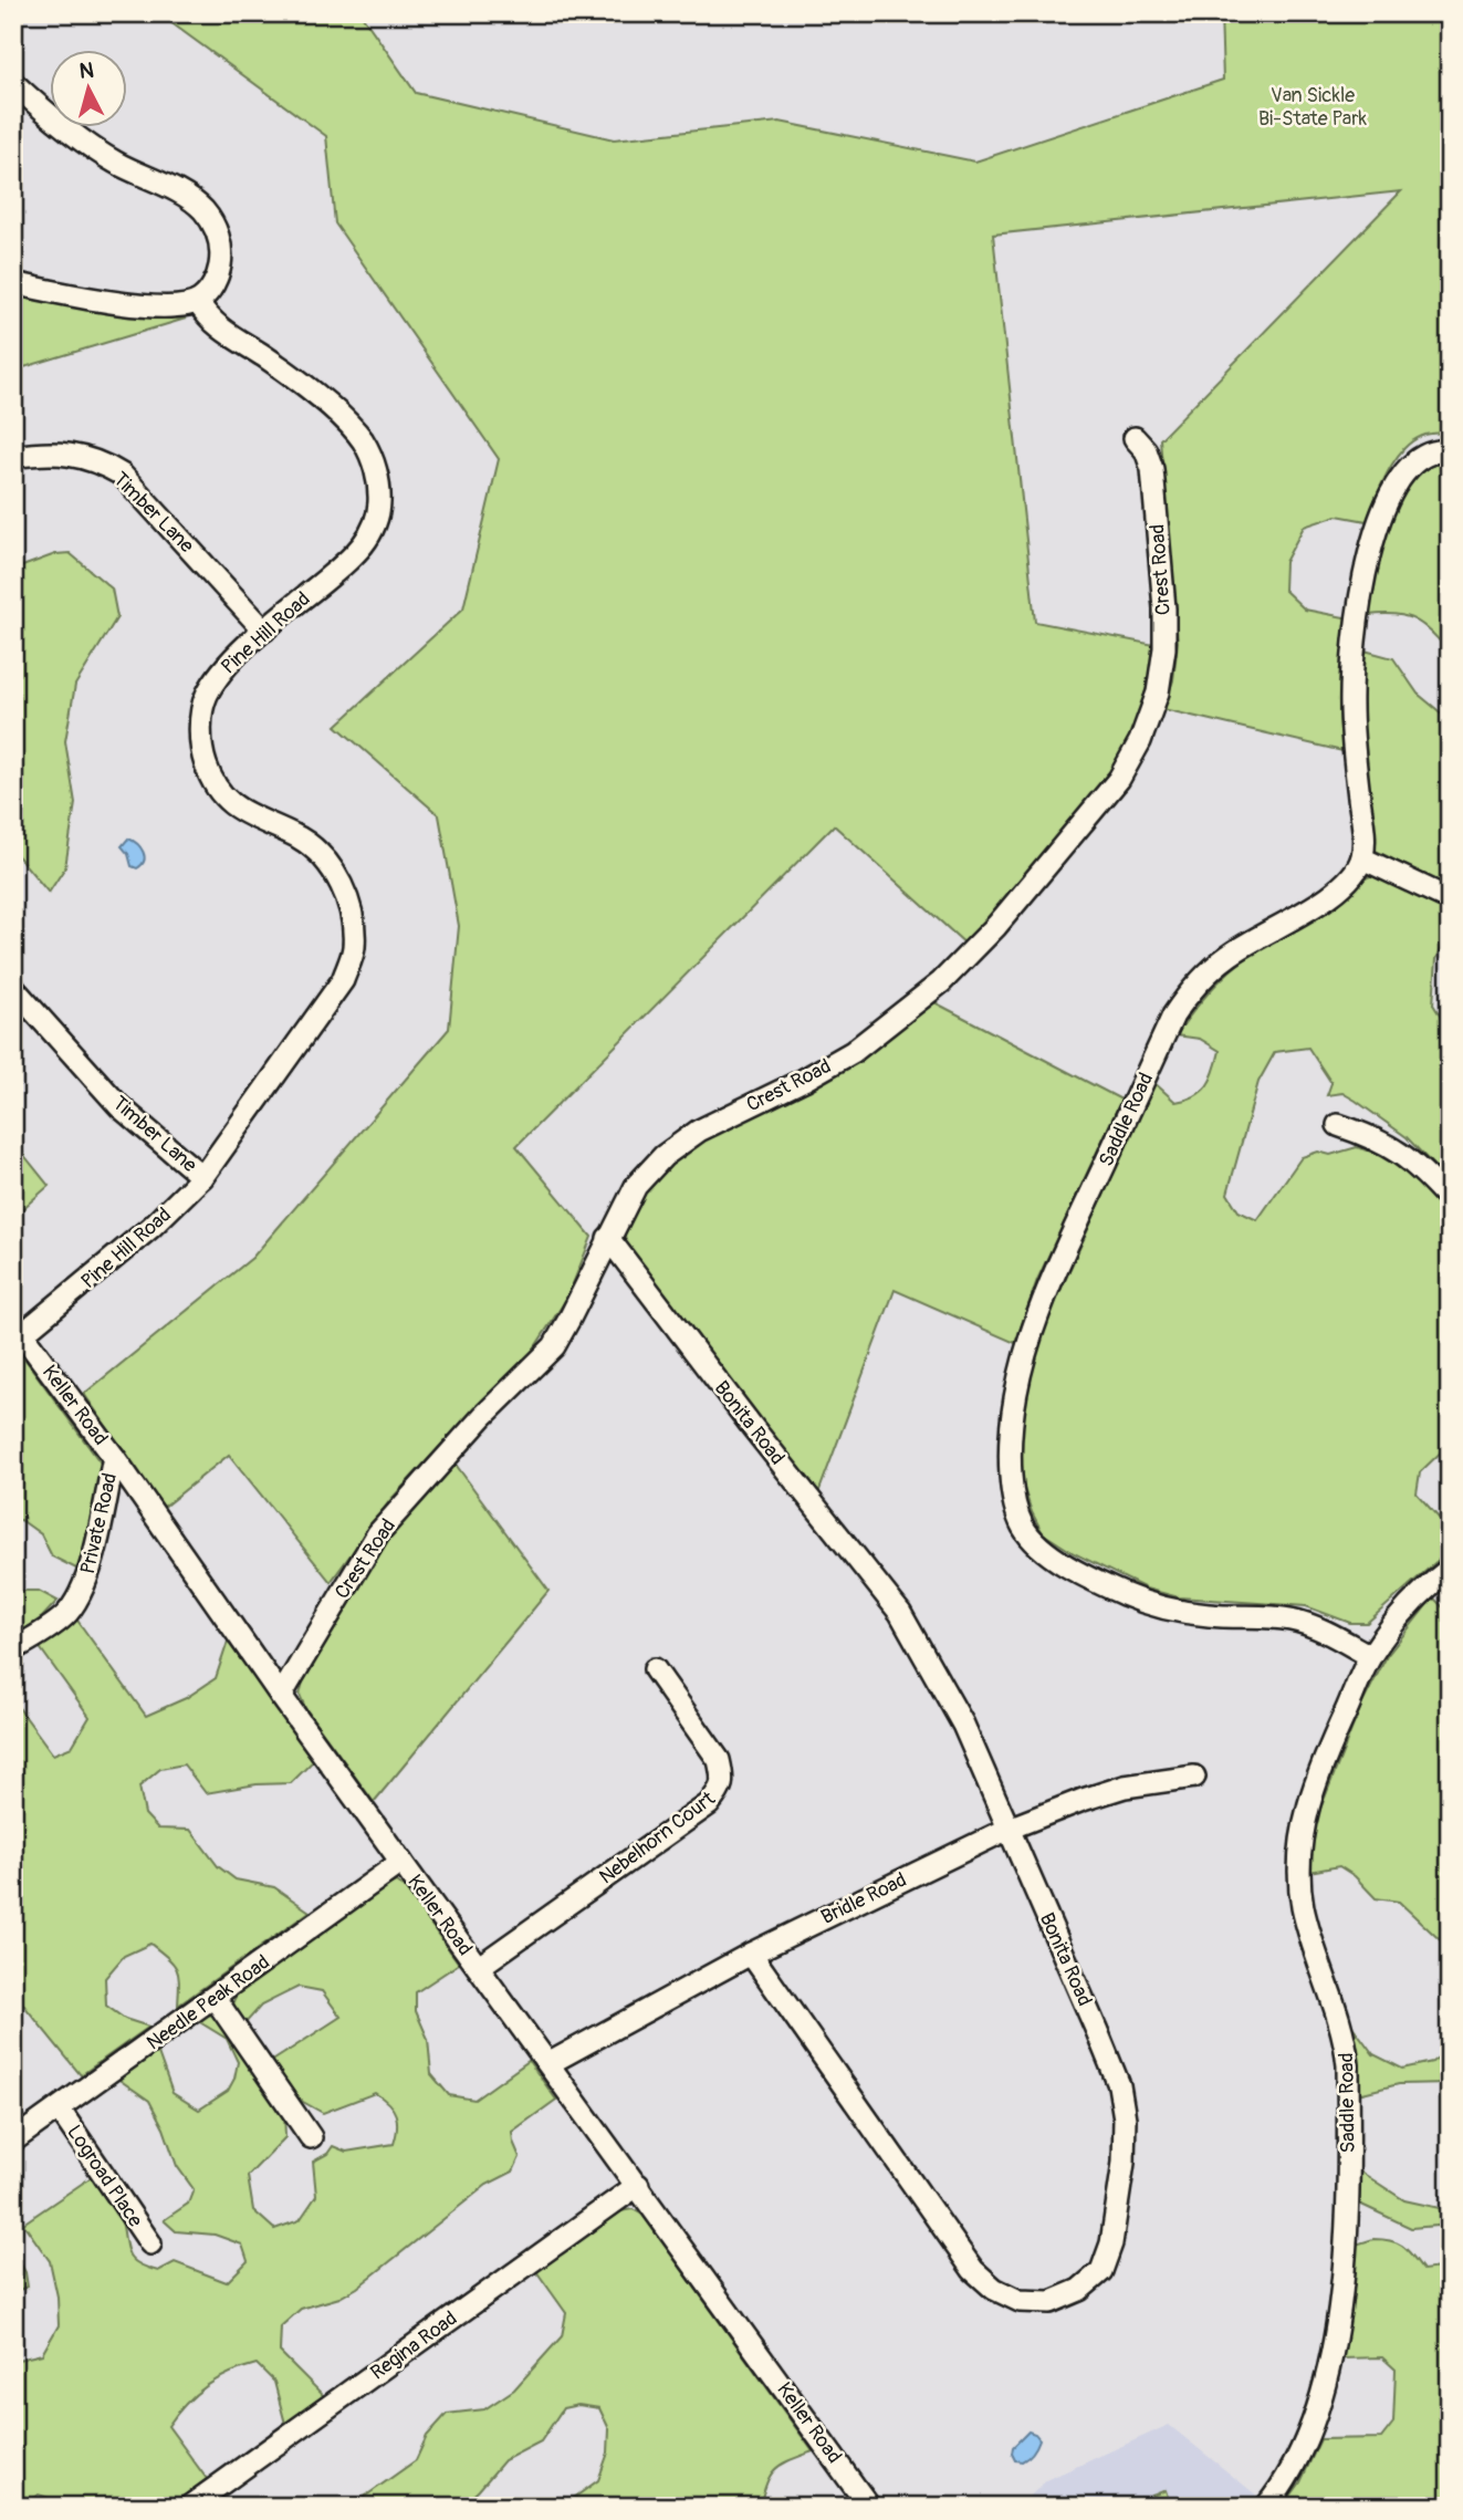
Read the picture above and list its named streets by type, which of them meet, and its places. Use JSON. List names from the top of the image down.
{
  "streets": {
    "street": [
      "Timber Lane",
      "Crest Road",
      "Pine Hill Road",
      "Saddle Road",
      "Keller Road",
      "Bonita Road",
      "Private Road",
      "Nebelhorn Court",
      "Bridle Road",
      "Needle Peak Road",
      "Logroad Place",
      "Regina Road"
    ]
  },
  "crossings": [
    ["Timber Lane", "Pine Hill Road"],
    ["Crest Road", "Keller Road"],
    ["Crest Road", "Bonita Road"],
    ["Pine Hill Road", "Keller Road"],
    ["Keller Road", "Private Road"],
    ["Keller Road", "Nebelhorn Court"],
    ["Keller Road", "Bridle Road"],
    ["Keller Road", "Needle Peak Road"],
    ["Keller Road", "Regina Road"],
    ["Bonita Road", "Bridle Road"],
    ["Needle Peak Road", "Logroad Place"]
  ],
  "parks": ["Van Sickle Bi-State Park"],
  "north": "top"
}
